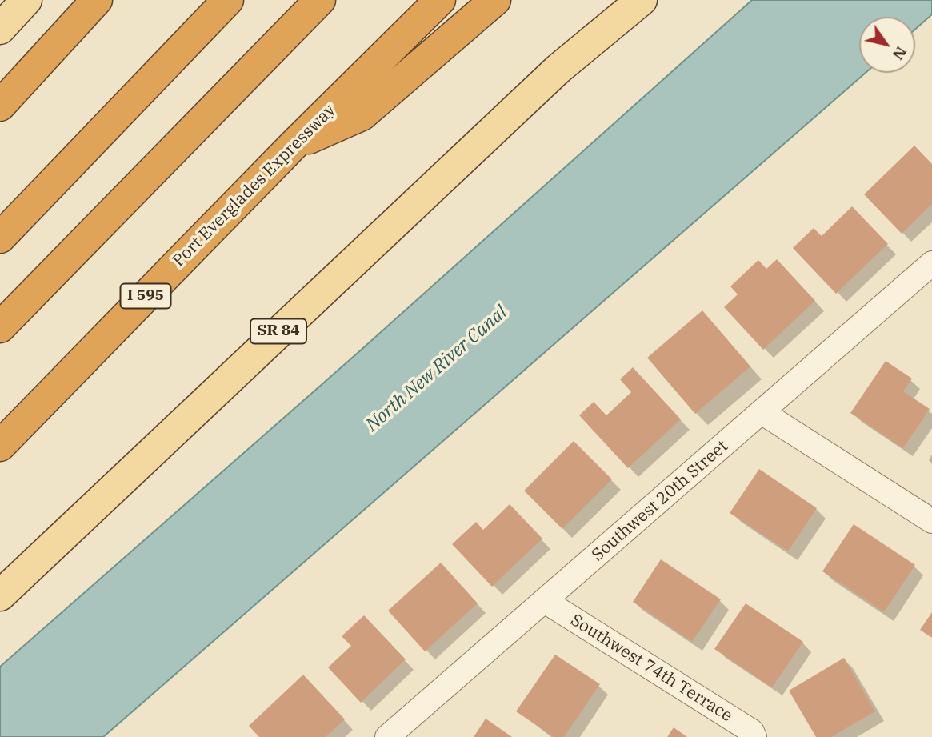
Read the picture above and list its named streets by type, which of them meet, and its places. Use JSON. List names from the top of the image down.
{
  "streets": {
    "highway": ["Port Everglades Expressway", "I 595"],
    "main road": ["SR 84"],
    "street": ["Southwest 20th Street", "Southwest 74th Terrace"]
  },
  "crossings": [
    ["Southwest 20th Street", "Southwest 74th Terrace"]
  ],
  "water": ["North New River Canal"],
  "north": "bottom right"
}
